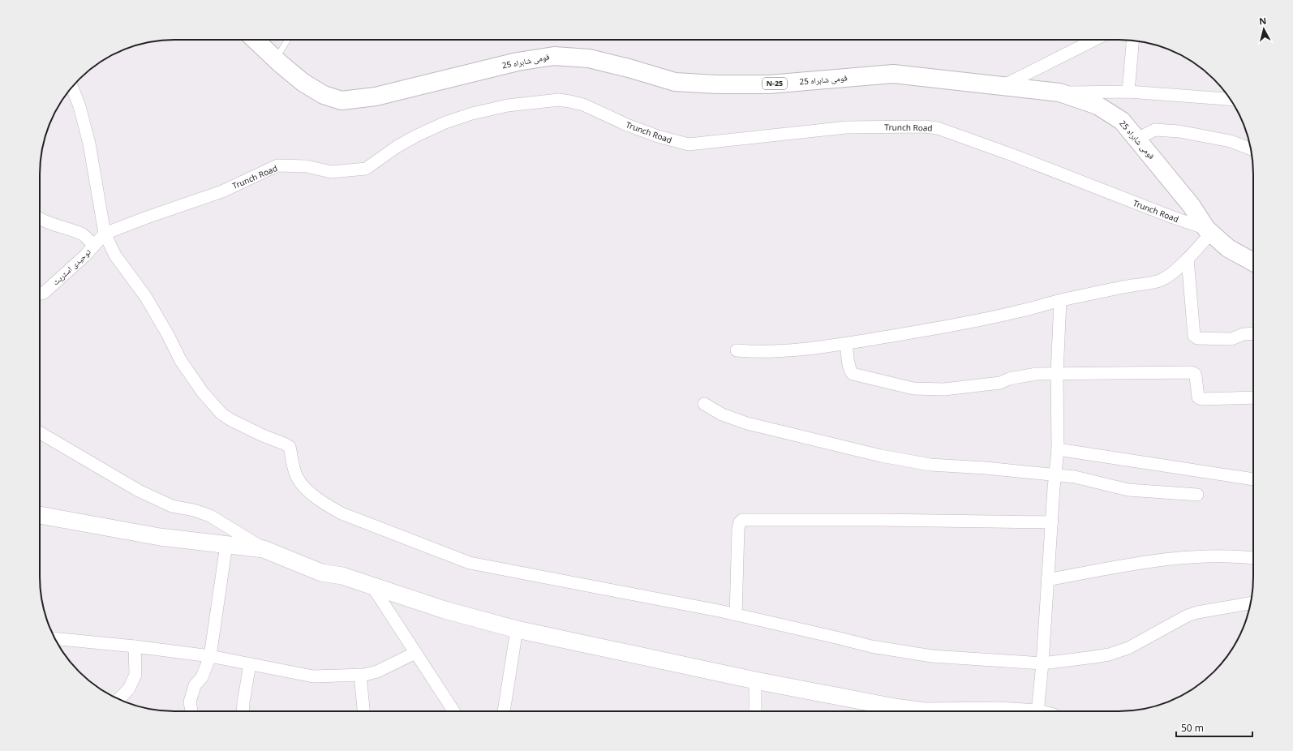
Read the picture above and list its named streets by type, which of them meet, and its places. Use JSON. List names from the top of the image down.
{
  "streets": {
    "highway": ["قومی شاہراہ 25", "N-25"],
    "street": ["Trunch Road", "توحیدی اسٹریٹ"]
  },
  "crossings": [
    ["قومی شاہراہ 25", "Trunch Road"],
    ["Trunch Road", "توحیدی اسٹریٹ"]
  ],
  "scale_bar": "50 m",
  "north": "top"
}
